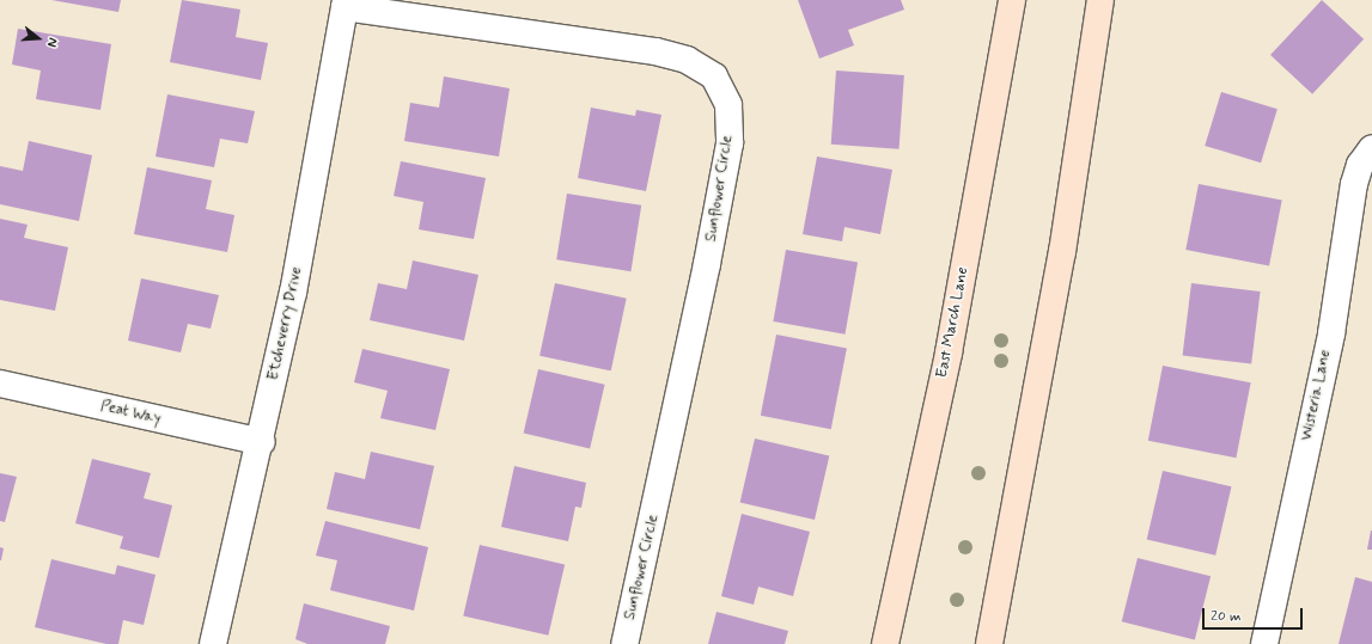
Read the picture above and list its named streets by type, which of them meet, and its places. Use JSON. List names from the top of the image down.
{
  "streets": {
    "main road": ["East March Lane"],
    "street": [
      "Sunflower Circle",
      "Etcheverry Drive",
      "Wisteria Lane",
      "Peat Way"
    ]
  },
  "crossings": [
    ["Sunflower Circle", "Etcheverry Drive"],
    ["Etcheverry Drive", "Peat Way"]
  ],
  "scale_bar": "20 m",
  "north": "right"
}
